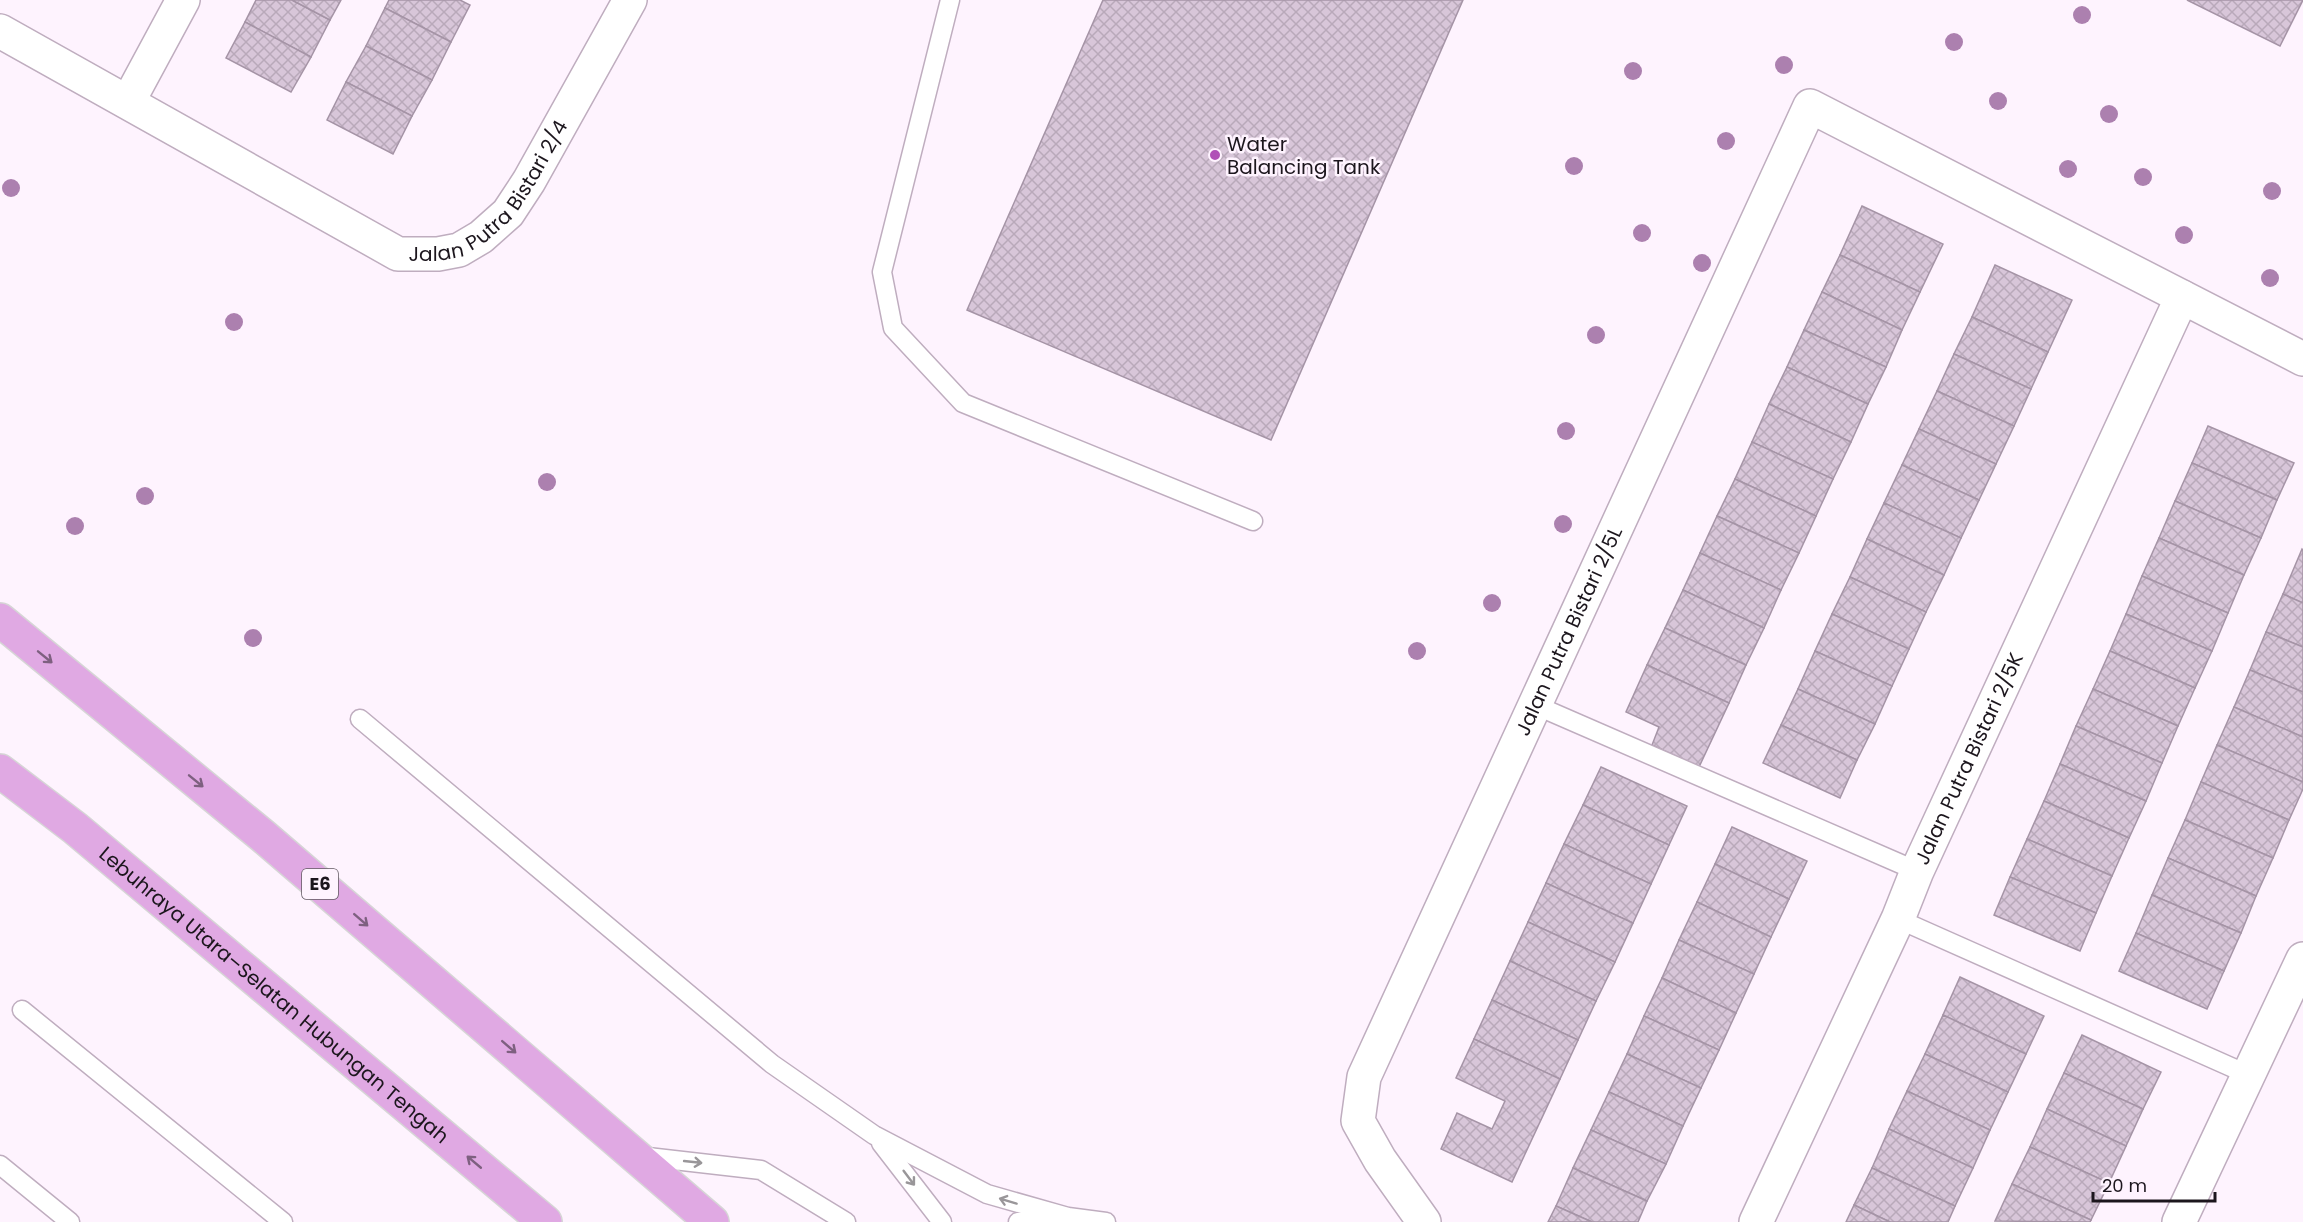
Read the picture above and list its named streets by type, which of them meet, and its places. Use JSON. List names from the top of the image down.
{
  "streets": {
    "highway": ["E6", "Lebuhraya Utara–Selatan Hubungan Tengah"],
    "street": ["Jalan Putra Bistari 2/4", "Jalan Putra Bistari 2/5L", "Jalan Putra Bistari 2/5K"]
  },
  "crossings": [
    ["Jalan Putra Bistari 2/5L", "Jalan Putra Bistari 2/5K"]
  ],
  "places": ["Water Balancing Tank"],
  "scale_bar": "20 m"
}
